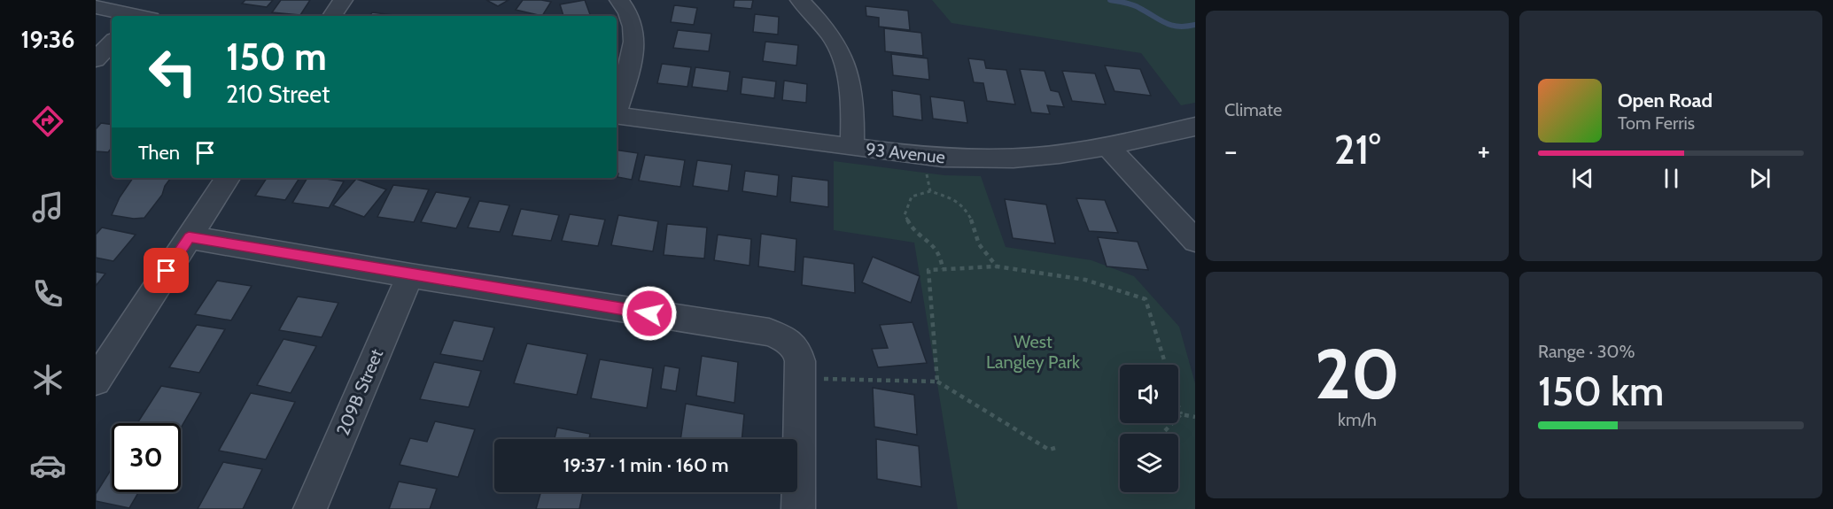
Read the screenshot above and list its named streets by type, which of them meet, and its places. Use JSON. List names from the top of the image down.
{
  "streets": {
    "street": ["93 Avenue", "209B Street"]
  },
  "parks": ["West Langley Park"],
  "page": {
    "tabs": "19:36",
    "tile": [
      "Climate",
      ["20", "km/h"],
      ["Range · 30%", "150 km"]
    ],
    "turn": ["150 m", "210 Street"],
    "song": ["Open Road", "Tom Ferris"],
    "then": "Then",
    "heat": ["−", "21°", "+"],
    "limit": "30",
    "trip": "19:37 · 1 min · 160 m"
  }
}
